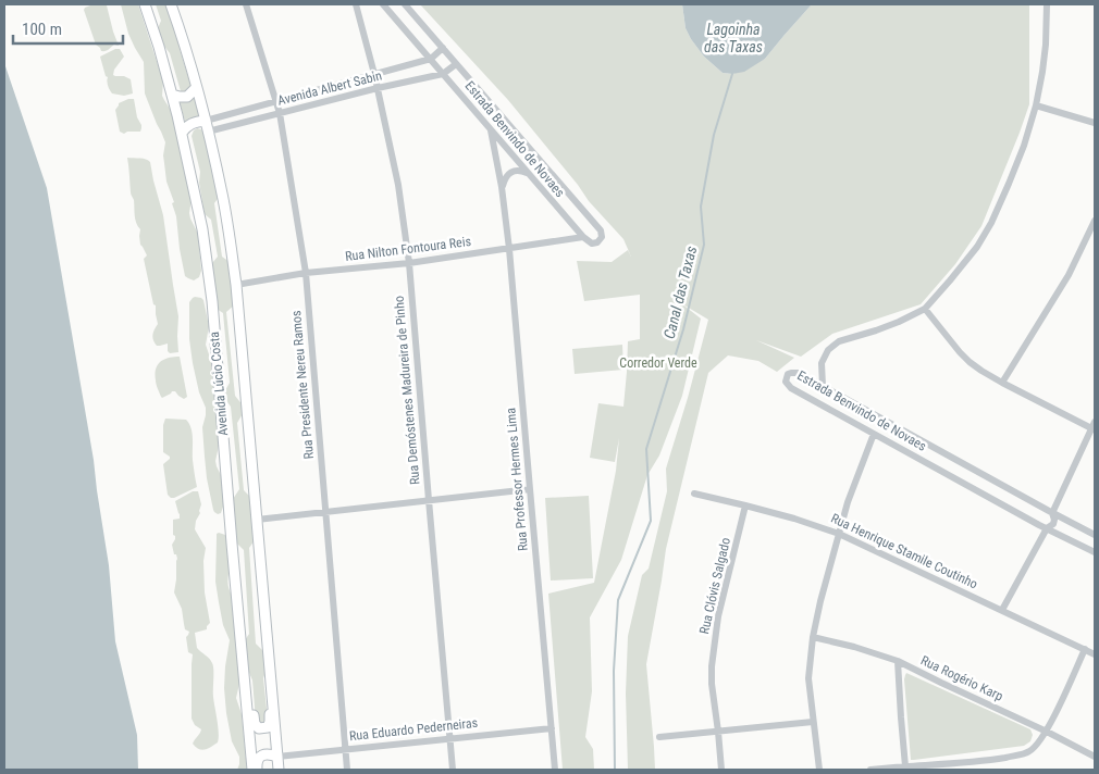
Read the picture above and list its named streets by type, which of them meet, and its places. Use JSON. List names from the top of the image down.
{
  "streets": {
    "main road": ["Avenida Lúcio Costa"],
    "street": [
      "Avenida Albert Sabin",
      "Estrada Benvindo de Novaes",
      "Rua Nilton Fontoura Reis",
      "Rua Presidente Nereu Ramos",
      "Rua Demóstenes Madureira de Pinho",
      "Rua Professor Hermes Lima",
      "Rua Henrique Stamile Coutinho",
      "Rua Clóvis Salgado",
      "Rua Rogério Karp",
      "Rua Eduardo Pederneiras"
    ]
  },
  "crossings": [
    ["Avenida Albert Sabin", "Estrada Benvindo de Novaes"],
    ["Avenida Albert Sabin", "Avenida Lúcio Costa"],
    ["Avenida Albert Sabin", "Rua Presidente Nereu Ramos"],
    ["Avenida Albert Sabin", "Rua Demóstenes Madureira de Pinho"],
    ["Estrada Benvindo de Novaes", "Rua Nilton Fontoura Reis"],
    ["Estrada Benvindo de Novaes", "Rua Professor Hermes Lima"],
    ["Rua Nilton Fontoura Reis", "Avenida Lúcio Costa"],
    ["Rua Nilton Fontoura Reis", "Rua Presidente Nereu Ramos"],
    ["Rua Nilton Fontoura Reis", "Rua Demóstenes Madureira de Pinho"],
    ["Rua Nilton Fontoura Reis", "Rua Professor Hermes Lima"],
    ["Avenida Lúcio Costa", "Rua Eduardo Pederneiras"],
    ["Rua Presidente Nereu Ramos", "Rua Eduardo Pederneiras"],
    ["Rua Demóstenes Madureira de Pinho", "Rua Eduardo Pederneiras"],
    ["Rua Professor Hermes Lima", "Rua Eduardo Pederneiras"],
    ["Rua Henrique Stamile Coutinho", "Rua Clóvis Salgado"]
  ],
  "water": ["Lagoinha das Taxas", "Canal das Taxas"],
  "parks": ["Corredor Verde"],
  "scale_bar": "100 m"
}
